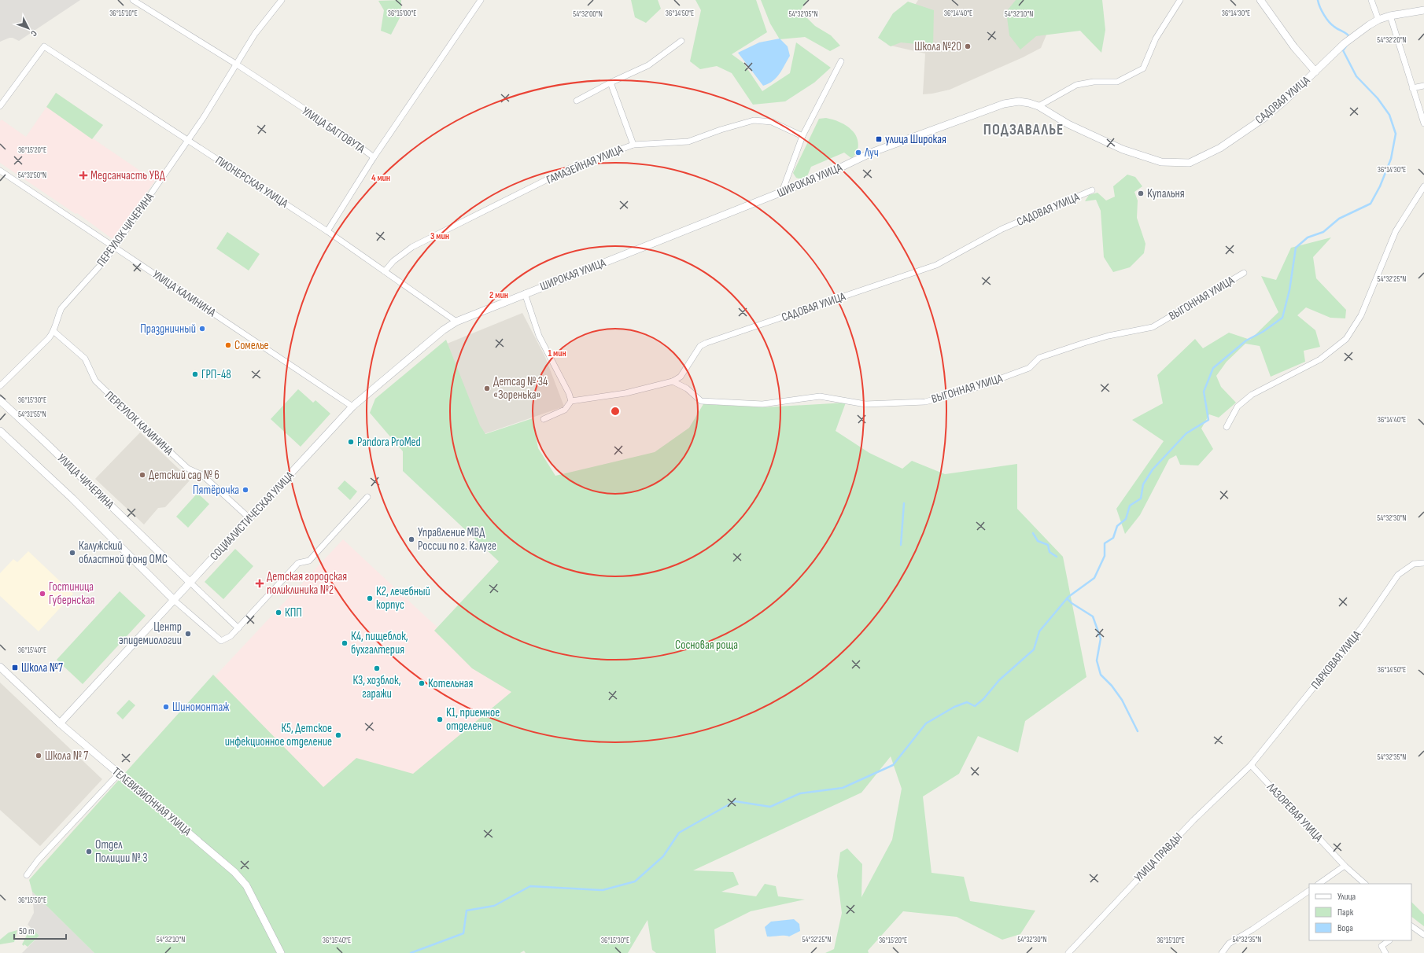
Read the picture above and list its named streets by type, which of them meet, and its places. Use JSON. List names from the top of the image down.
{
  "streets": {
    "street": [
      "САДОВАЯ УЛИЦА",
      "УЛИЦА БАГГОВУТА",
      "ГАМАЗЕЙНАЯ УЛИЦА",
      "ШИРОКАЯ УЛИЦА",
      "ПИОНЕРСКАЯ УЛИЦА",
      "ПЕРЕУЛОК ЧИЧЕРИНА",
      "УЛИЦА КАЛИНИНА",
      "ВЫГОННАЯ УЛИЦА",
      "ПЕРЕУЛОК КАЛИНИНА",
      "УЛИЦА ЧИЧЕРИНА",
      "СОЦИАЛИСТИЧЕСКАЯ УЛИЦА",
      "ПАРКОВАЯ УЛИЦА",
      "ТЕЛЕВИЗИОННАЯ УЛИЦА",
      "ЛАЗОРЕВАЯ УЛИЦА",
      "УЛИЦА ПРАВДЫ"
    ]
  },
  "crossings": [
    ["САДОВАЯ УЛИЦА", "ШИРОКАЯ УЛИЦА"],
    ["САДОВАЯ УЛИЦА", "ВЫГОННАЯ УЛИЦА"],
    ["УЛИЦА БАГГОВУТА", "ПЕРЕУЛОК ЧИЧЕРИНА"],
    ["ГАМАЗЕЙНАЯ УЛИЦА", "ПИОНЕРСКАЯ УЛИЦА"],
    ["ШИРОКАЯ УЛИЦА", "ПИОНЕРСКАЯ УЛИЦА"],
    ["ШИРОКАЯ УЛИЦА", "СОЦИАЛИСТИЧЕСКАЯ УЛИЦА"],
    ["ПИОНЕРСКАЯ УЛИЦА", "ПЕРЕУЛОК ЧИЧЕРИНА"],
    ["ПИОНЕРСКАЯ УЛИЦА", "СОЦИАЛИСТИЧЕСКАЯ УЛИЦА"],
    ["ПЕРЕУЛОК ЧИЧЕРИНА", "УЛИЦА КАЛИНИНА"],
    ["ПЕРЕУЛОК ЧИЧЕРИНА", "ПЕРЕУЛОК КАЛИНИНА"],
    ["УЛИЦА КАЛИНИНА", "СОЦИАЛИСТИЧЕСКАЯ УЛИЦА"],
    ["ПЕРЕУЛОК КАЛИНИНА", "СОЦИАЛИСТИЧЕСКАЯ УЛИЦА"],
    ["УЛИЦА ЧИЧЕРИНА", "СОЦИАЛИСТИЧЕСКАЯ УЛИЦА"],
    ["СОЦИАЛИСТИЧЕСКАЯ УЛИЦА", "ТЕЛЕВИЗИОННАЯ УЛИЦА"],
    ["ПАРКОВАЯ УЛИЦА", "ЛАЗОРЕВАЯ УЛИЦА"],
    ["ПАРКОВАЯ УЛИЦА", "УЛИЦА ПРАВДЫ"],
    ["ЛАЗОРЕВАЯ УЛИЦА", "УЛИЦА ПРАВДЫ"]
  ],
  "districts": ["ПОДЗАВАЛЬЕ"],
  "parks": ["Сосновая роща"],
  "places": {
    "other": [
      "Школа №20",
      "Луч",
      "Купальня",
      "Праздничный",
      "Сомелье",
      "ГРП-48",
      "Детсад № 34 «Зоренька»",
      "Pandora ProMed",
      "Детский сад № 6",
      "Пятёрочка",
      "Управление МВД России по г. Калуге",
      "Калужский областной фонд ОМС",
      "Гостиница Губернская",
      "К2, лечебный корпус",
      "КПП",
      "Центр эпидемиологии",
      "К4, пищеблок, бухгалтерия",
      "К3, хозблок, гаражи",
      "Котельная",
      "Шиномонтаж",
      "К1, приемное отделение",
      "К5, Детское инфекционное отделение",
      "Школа № 7",
      "Отдел Полиции № 3"
    ],
    "transit": ["улица Широкая", "Школа №7"],
    "health": ["Медсанчасть УВД", "Детская городская поликлиника №2"]
  },
  "legend": ["Улица", "Парк", "Вода"],
  "scale_bar": "50 m",
  "north": "bottom right",
  "coordinates": [
    "36°15'10\"E",
    "36°14'40\"E",
    "36°15'00\"E",
    "36°14'50\"E",
    "36°14'30\"E",
    "54°32'00\"N",
    "54°32'05\"N",
    "54°32'10\"N",
    "54°32'20\"N",
    "36°15'20\"E",
    "54°31'50\"N",
    "54°32'25\"N",
    "36°15'30\"E",
    "54°31'55\"N",
    "54°32'30\"N",
    "36°15'40\"E",
    "54°32'35\"N",
    "36°15'50\"E"
  ],
  "rings": [
    "4 мин",
    "3 мин",
    "2 мин",
    "1 мин"
  ]
}
